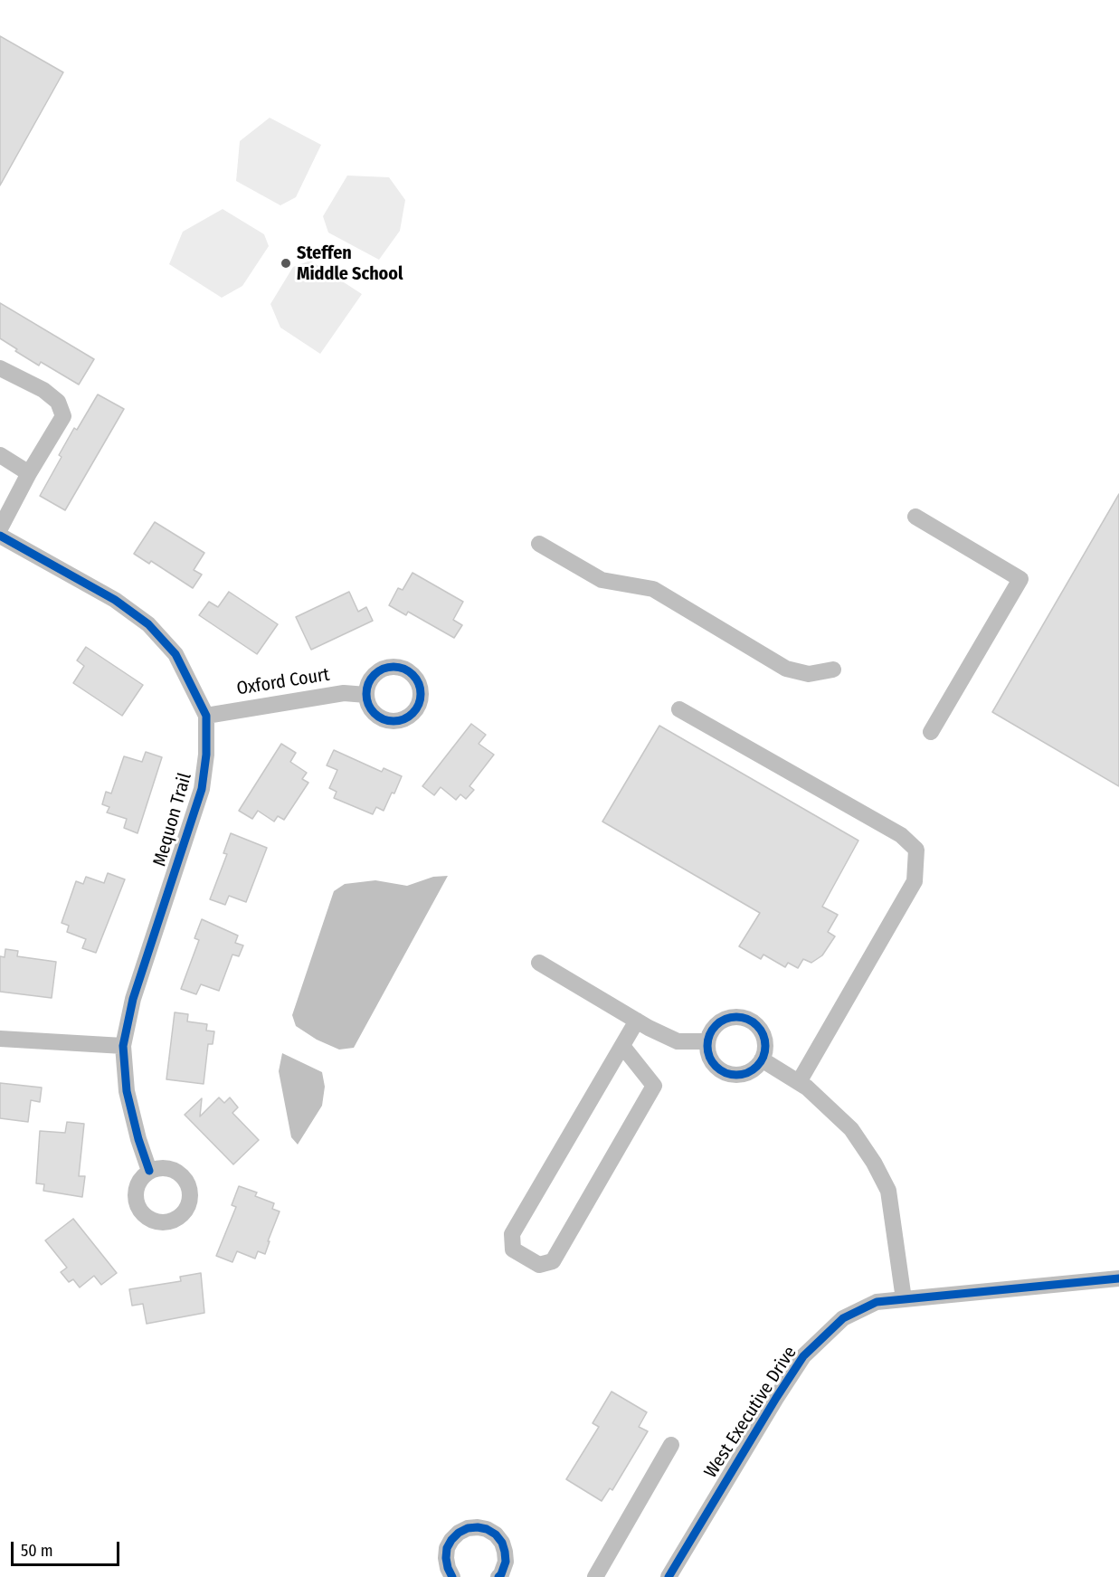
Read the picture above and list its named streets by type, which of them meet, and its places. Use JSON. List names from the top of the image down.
{
  "streets": {
    "street": ["Oxford Court", "Mequon Trail", "West Executive Drive"]
  },
  "crossings": [
    ["Oxford Court", "Mequon Trail"]
  ],
  "places": ["Steffen Middle School"],
  "scale_bar": "50 m"
}
